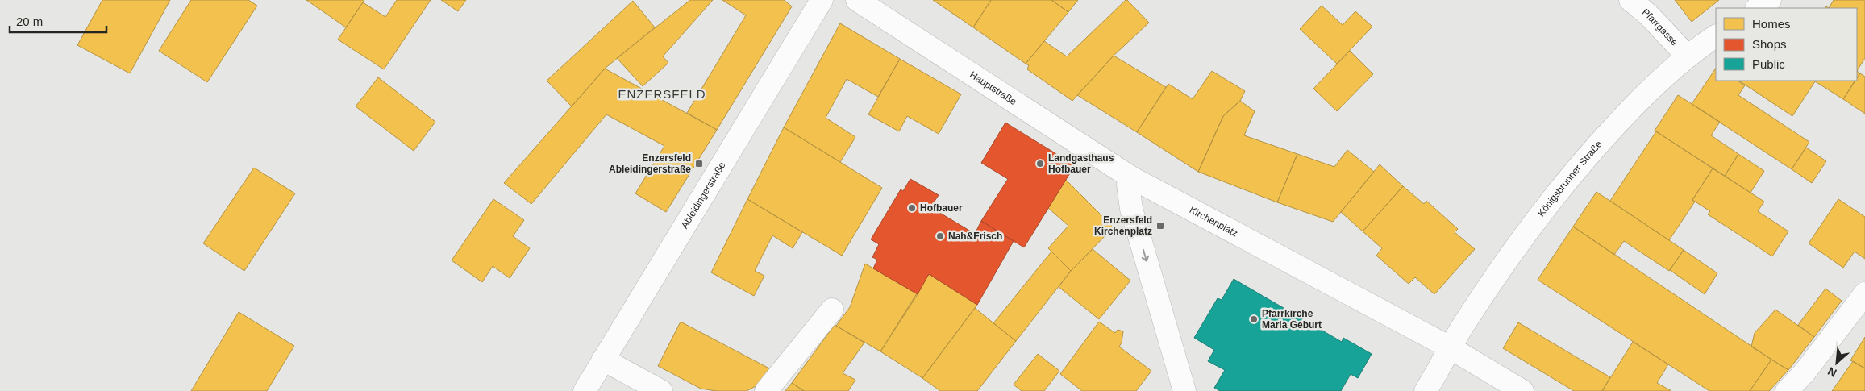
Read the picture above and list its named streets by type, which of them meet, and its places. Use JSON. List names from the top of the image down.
{
  "streets": {
    "street": [
      "Pfarrgasse",
      "Hauptstraße",
      "Königsbrunner Straße",
      "Ableidingerstraße",
      "Kirchenplatz"
    ]
  },
  "crossings": [
    ["Pfarrgasse", "Königsbrunner Straße"],
    ["Hauptstraße", "Kirchenplatz"],
    ["Königsbrunner Straße", "Kirchenplatz"]
  ],
  "districts": ["ENZERSFELD"],
  "places": {
    "transit": ["Enzersfeld Ableidingerstraße", "Enzersfeld Kirchenplatz"],
    "other": [
      "Landgasthaus Hofbauer",
      "Hofbauer",
      "Nah&Frisch",
      "Pfarrkirche Maria Geburt"
    ]
  },
  "legend": ["Homes", "Shops", "Public"],
  "scale_bar": "20 m",
  "north": "bottom left"
}
